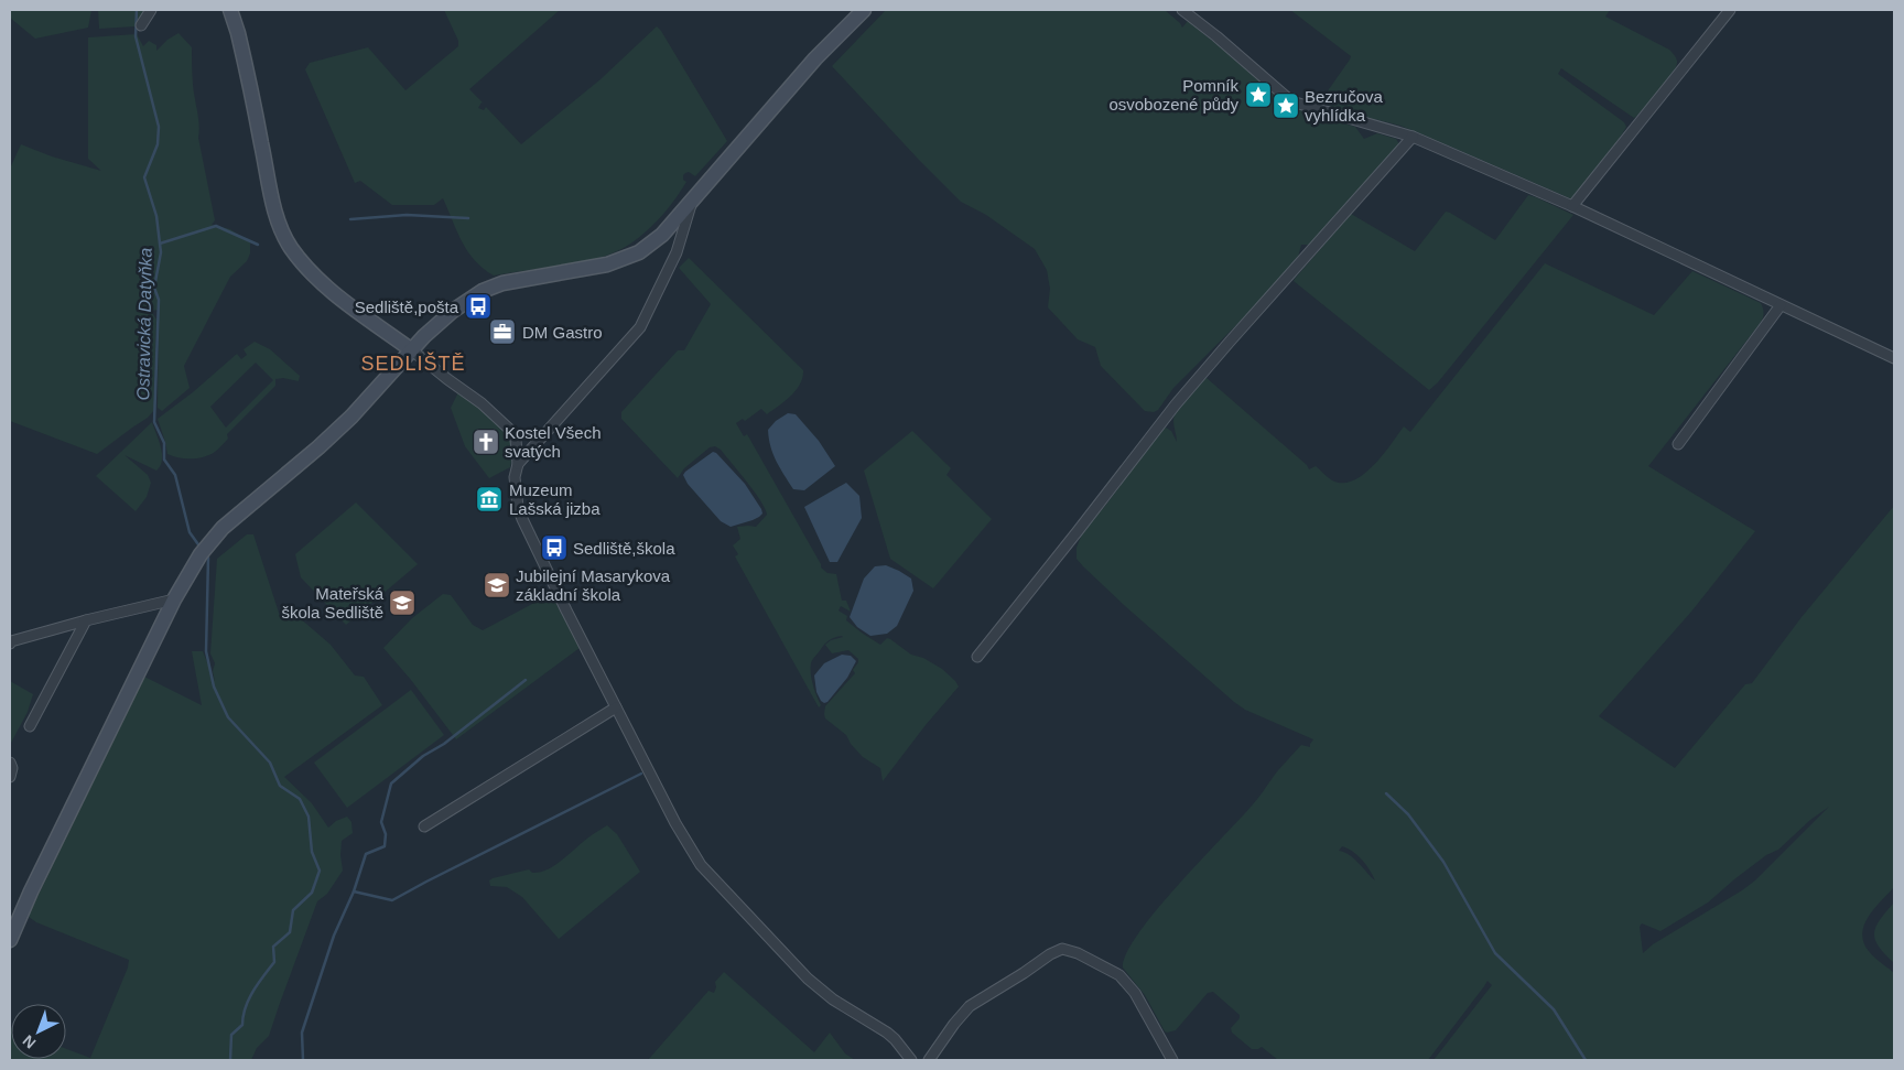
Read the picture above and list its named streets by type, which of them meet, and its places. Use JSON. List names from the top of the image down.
{
  "districts": ["SEDLIŠTĚ"],
  "water": ["Ostravická Datyňka"],
  "places": {
    "place": ["Pomník osvobozené půdy", "Bezručova vyhlídka"],
    "bus stop": ["Sedliště,pošta", "Sedliště,škola"],
    "office": ["DM Gastro"],
    "church": ["Kostel Všech svatých"],
    "museum": ["Muzeum Lašská jizba"],
    "school or university": ["Jubilejní Masarykova základní škola", "Mateřská škola Sedliště"]
  },
  "north": "bottom left"
}
